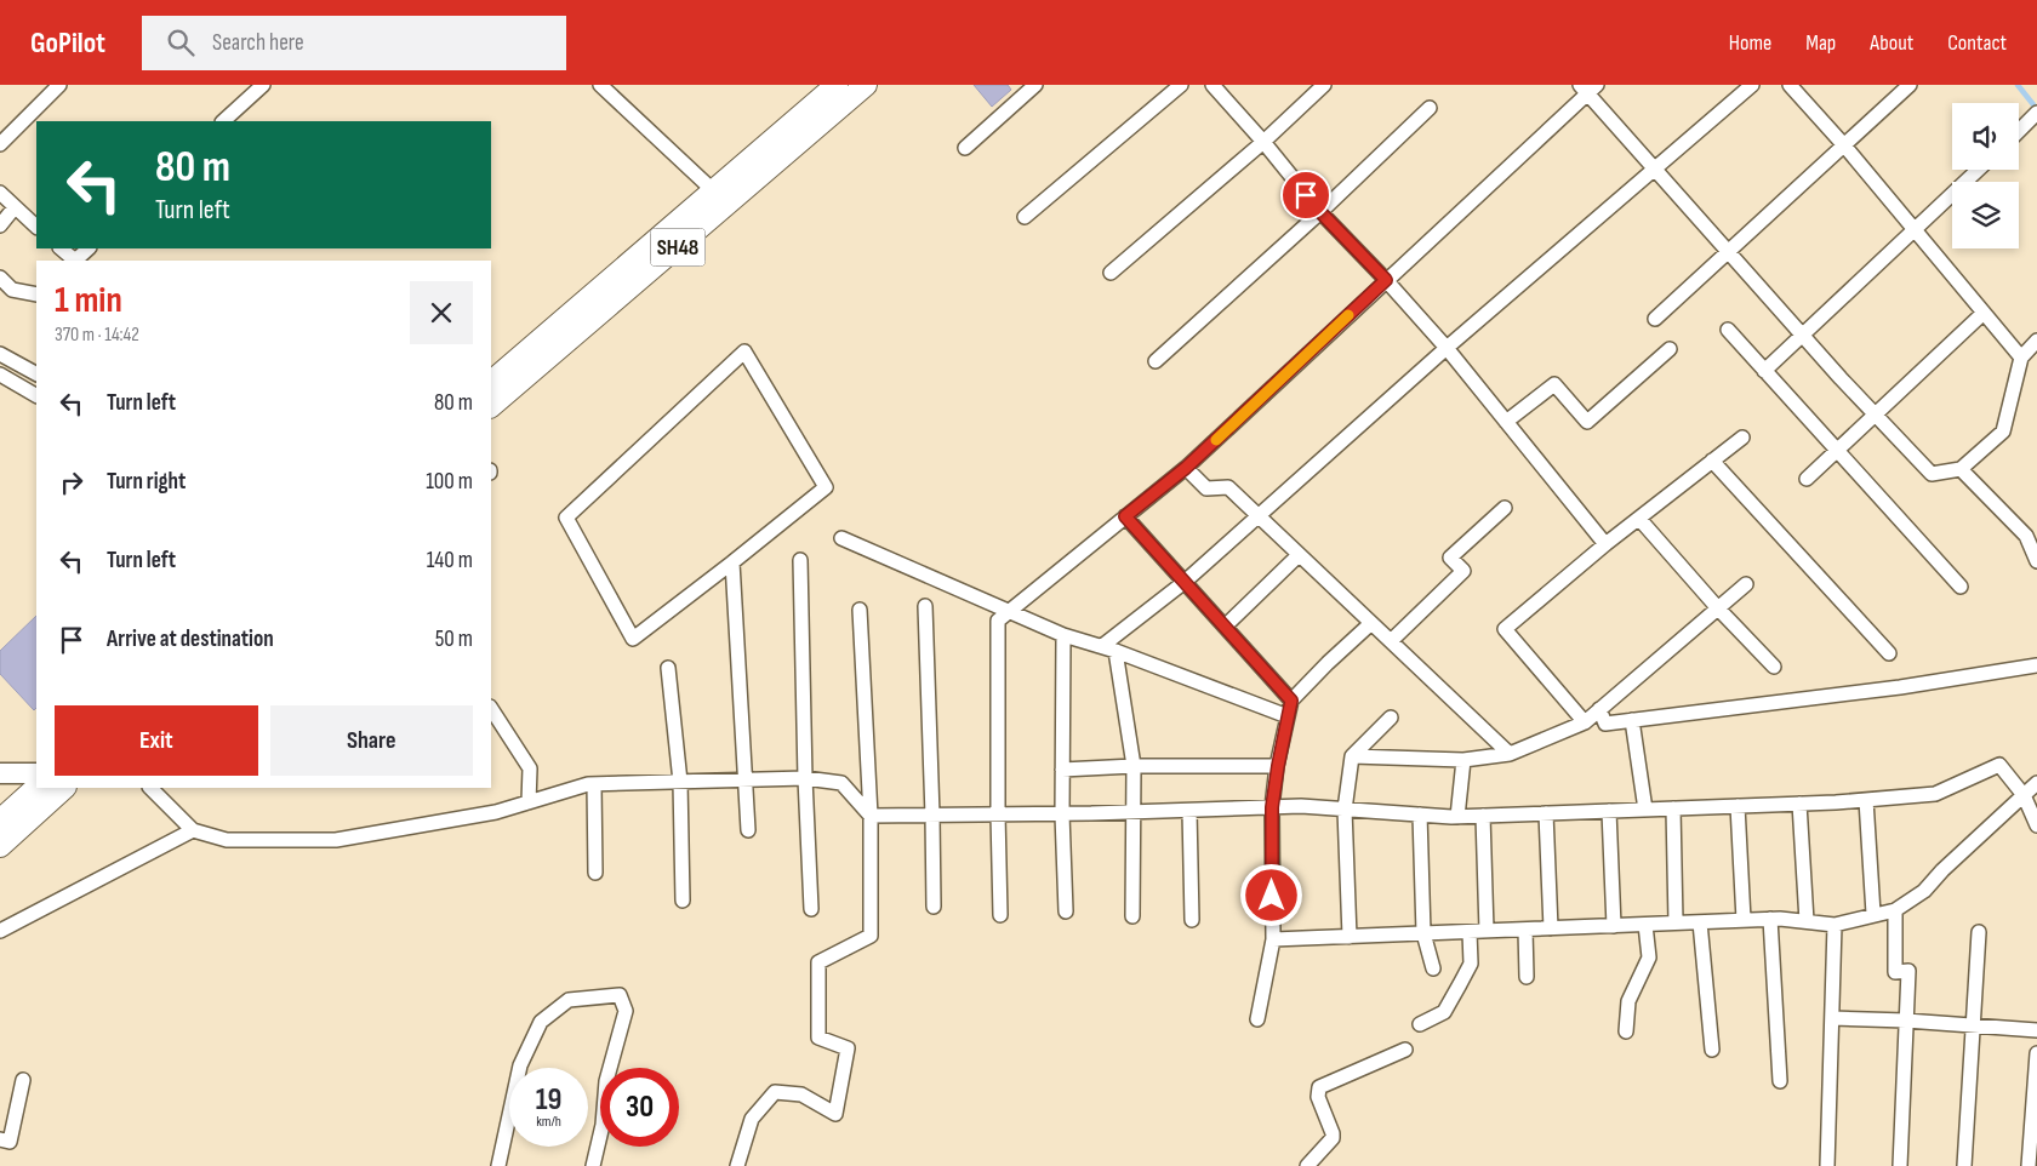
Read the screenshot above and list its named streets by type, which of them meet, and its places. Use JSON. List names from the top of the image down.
{
  "streets": {
    "main road": ["SH48"]
  },
  "page": {
    "header": "GoPilot",
    "search": "Search here",
    "nav": [
      "Home",
      "Map",
      "About",
      "Contact"
    ],
    "turn": ["80 m", "Turn left"],
    "heading": ["1 min", "370 m · 14:42"],
    "list": [
      {
        "name": "Turn left",
        "value": "80 m"
      },
      {
        "name": "Turn right",
        "value": "100 m"
      },
      {
        "name": "Turn left",
        "value": "140 m"
      },
      {
        "name": "Arrive at destination",
        "value": "50 m"
      }
    ],
    "buttons": ["Exit", "Share"],
    "speed": "19 km/h",
    "limit": "30"
  }
}
